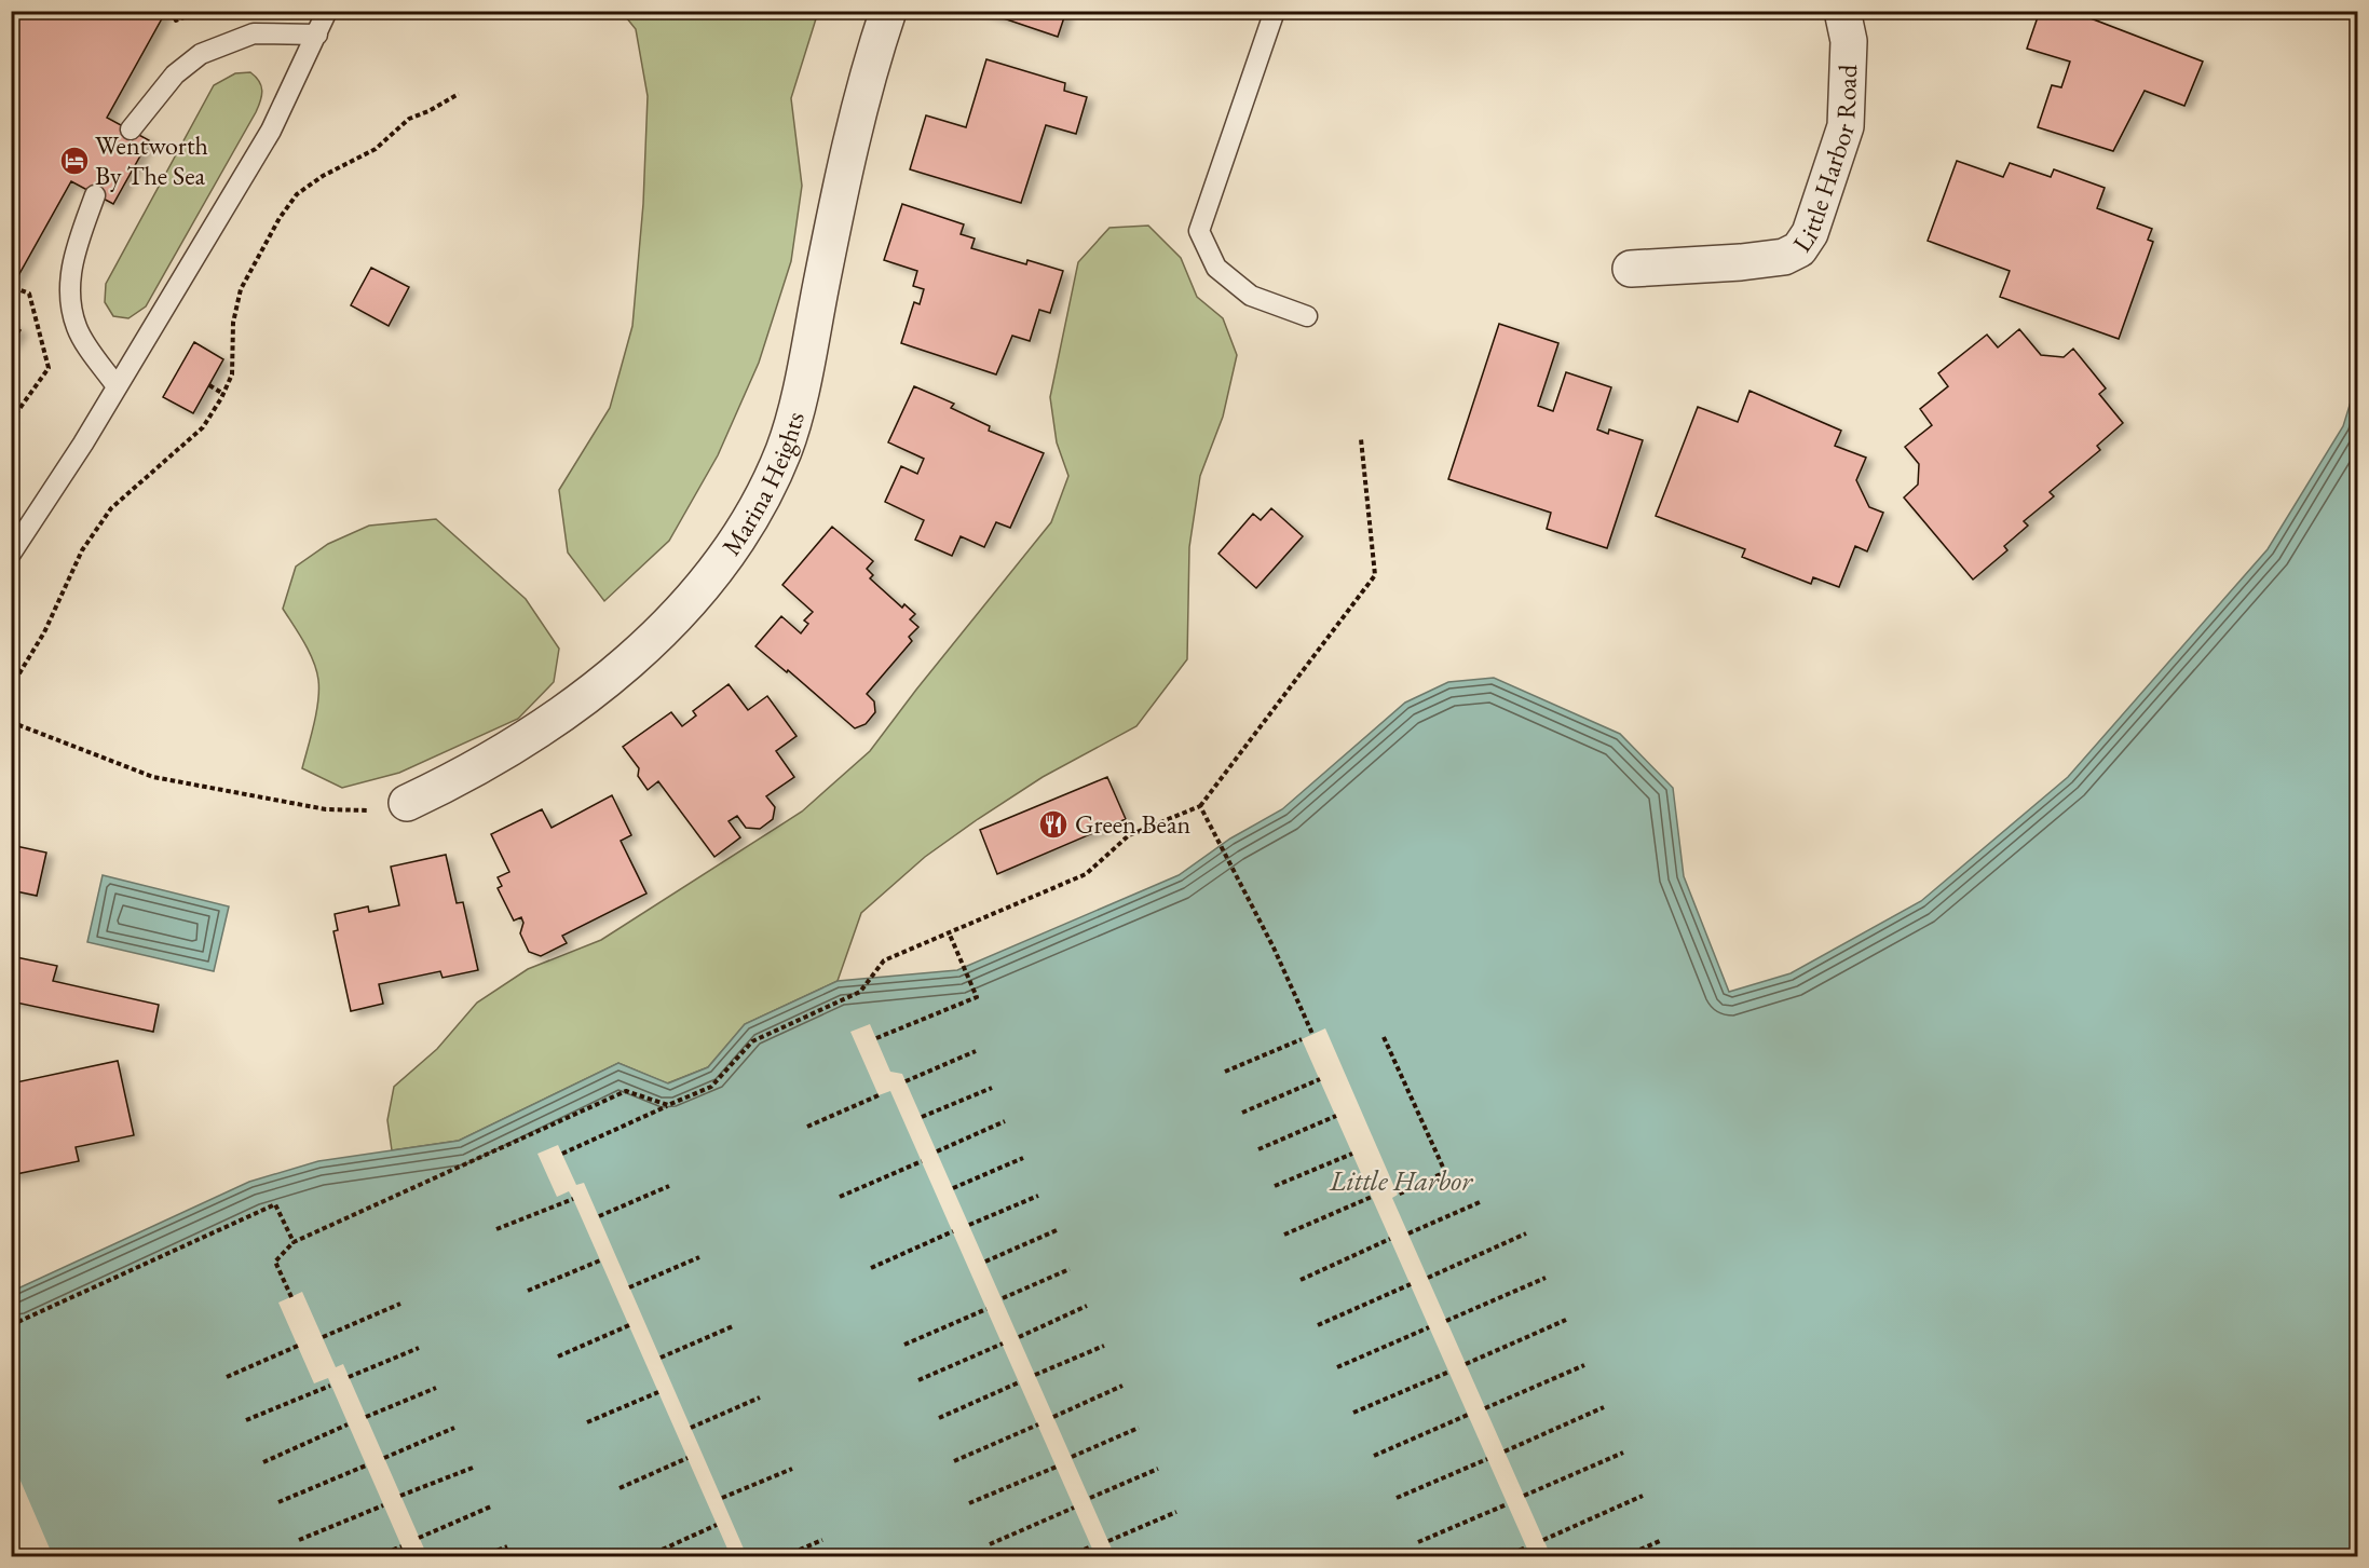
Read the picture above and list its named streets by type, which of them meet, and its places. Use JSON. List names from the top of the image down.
{
  "streets": {
    "street": ["Little Harbor Road", "Marina Heights"]
  },
  "water": ["Little Harbor"],
  "places": {
    "hotel": ["Wentworth By The Sea"],
    "restaurant": ["Green Bean"]
  }
}
